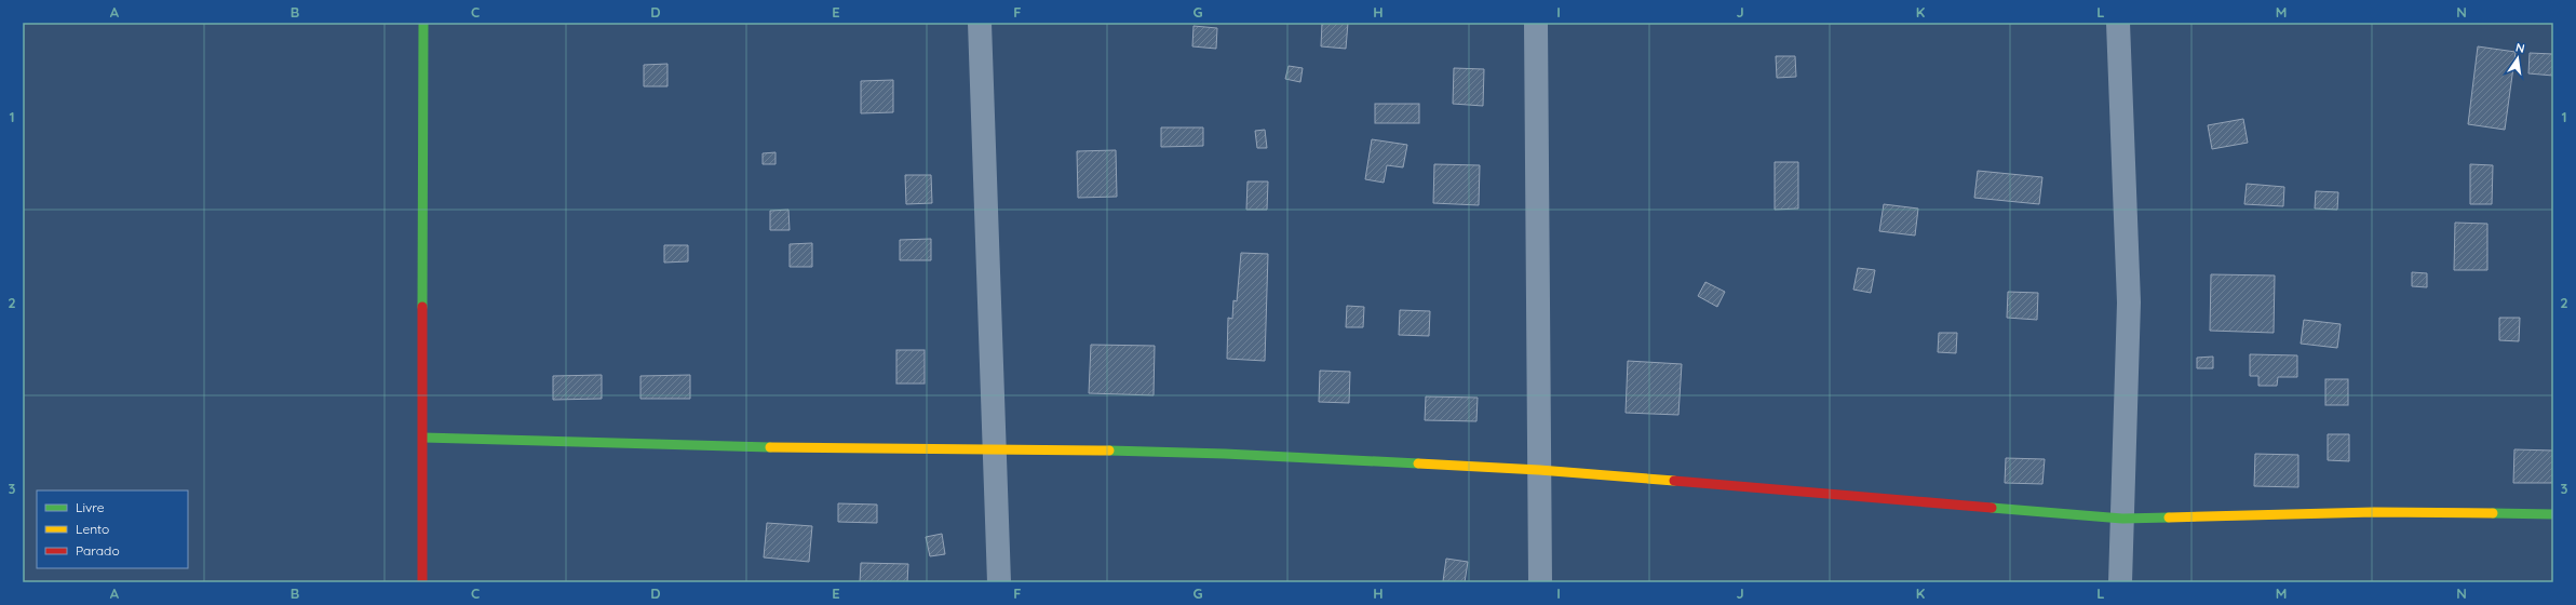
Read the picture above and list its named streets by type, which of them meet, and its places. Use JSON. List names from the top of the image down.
{
  "legend": ["Livre", "Lento", "Parado"],
  "north": "top",
  "grid": {
    "columns": [
      "A",
      "B",
      "C",
      "D",
      "E",
      "F",
      "G",
      "H",
      "I",
      "J",
      "K",
      "L",
      "M",
      "N"
    ],
    "rows": ["1", "2", "3"]
  }
}
